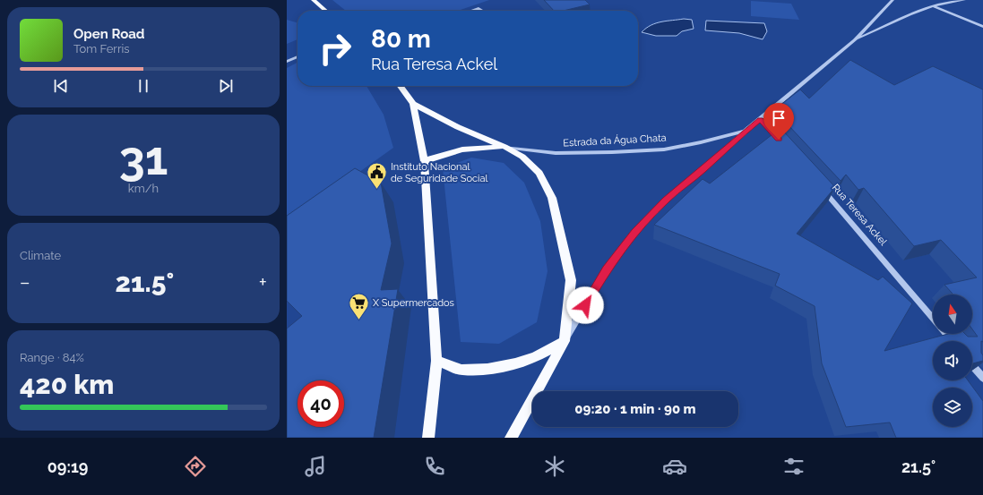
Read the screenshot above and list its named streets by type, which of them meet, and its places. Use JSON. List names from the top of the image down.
{
  "streets": {
    "street": ["Estrada da Água Chata", "Rua Teresa Ackel"]
  },
  "places": {
    "public building": ["Instituto Nacional de Seguridade Social"],
    "supermarket": ["X Supermercados"]
  },
  "north": "top",
  "page": {
    "turn": ["80 m", "Rua Teresa Ackel"],
    "song": ["Open Road", "Tom Ferris"],
    "tile": [
      ["31", "km/h"],
      "Climate",
      ["Range · 84%", "420 km"]
    ],
    "heat": ["−", "21.5°", "+"],
    "limit": "40",
    "trip": "09:20 · 1 min · 90 m",
    "tabs": ["09:19", "21.5°"]
  }
}
